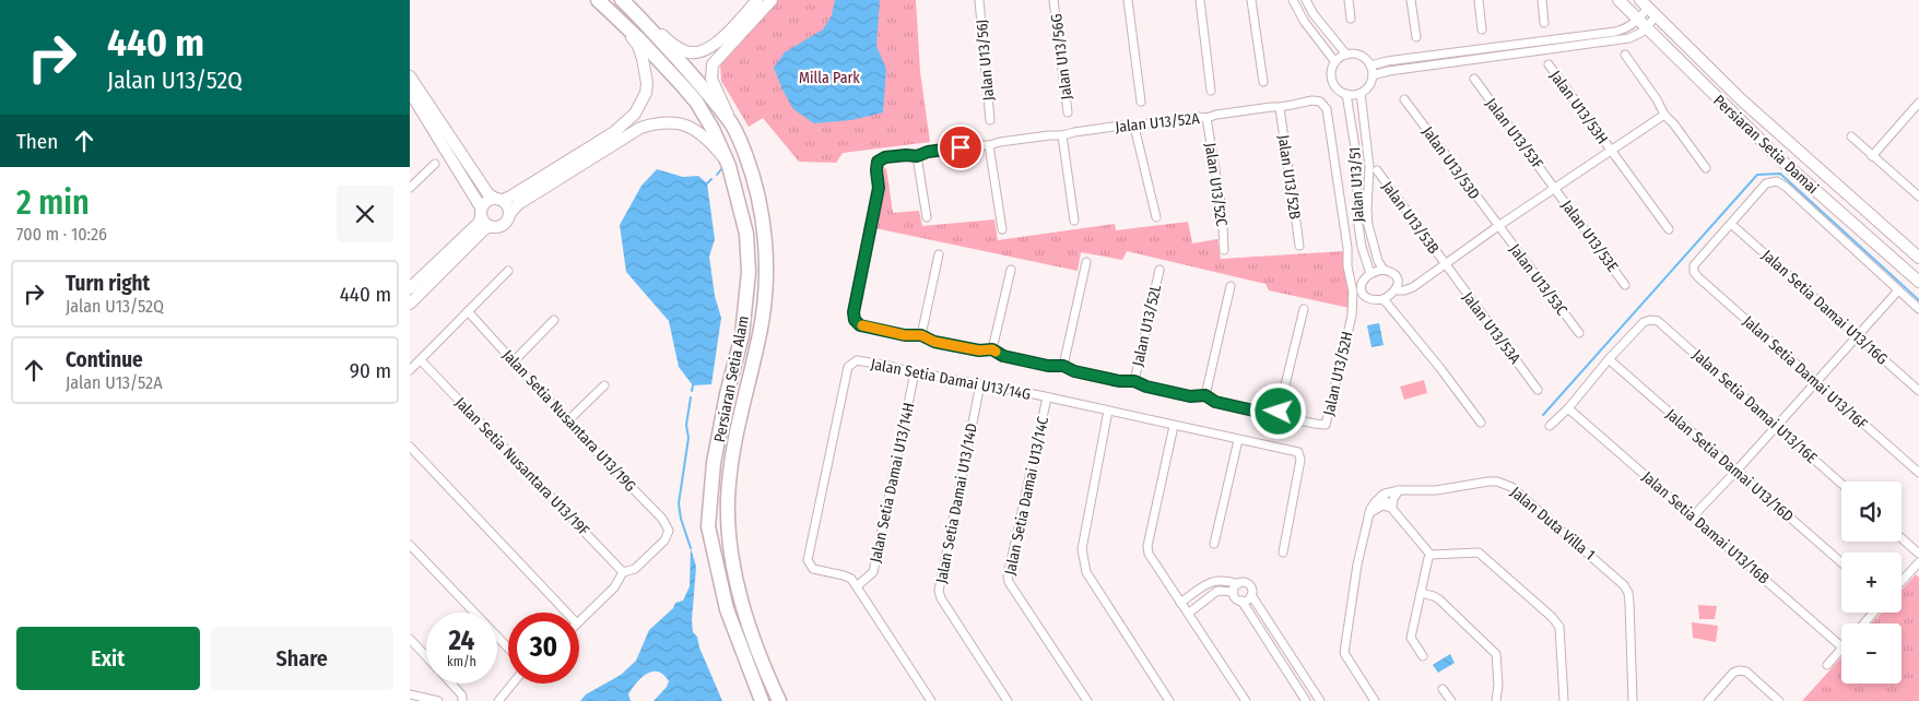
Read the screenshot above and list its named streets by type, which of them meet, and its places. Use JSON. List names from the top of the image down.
{
  "streets": {
    "highway": ["Persiaran Setia Alam"],
    "street": [
      "Jalan U13/56G",
      "Jalan U13/56J",
      "Jalan U13/53H",
      "Jalan U13/52A",
      "Jalan U13/53F",
      "Persiaran Setia Damai",
      "Jalan U13/53D",
      "Jalan U13/52B",
      "Jalan U13/52C",
      "Jalan U13/51",
      "Jalan U13/53B",
      "Jalan U13/53E",
      "Jalan U13/53C",
      "Jalan Setia Damai U13/16G",
      "Jalan U13/52L",
      "Jalan U13/53A",
      "Jalan Setia Damai U13/16F",
      "Jalan U13/52H",
      "Jalan Setia Damai U13/14G",
      "Jalan Setia Damai U13/16E",
      "Jalan Setia Nusantara U13/19G",
      "Jalan Setia Damai U13/16D",
      "Jalan Setia Nusantara U13/19F",
      "Jalan Setia Damai U13/14H",
      "Jalan Setia Damai U13/14C",
      "Jalan Setia Damai U13/14D",
      "Jalan Duta Villa 1",
      "Jalan Setia Damai U13/16B"
    ]
  },
  "crossings": [
    ["Jalan U13/52A", "Jalan U13/52B"],
    ["Jalan U13/52A", "Jalan U13/52C"],
    ["Jalan U13/52A", "Jalan U13/51"],
    ["Jalan U13/52A", "Jalan U13/52H"],
    ["Jalan U13/53F", "Jalan U13/53E"],
    ["Jalan U13/53D", "Jalan U13/53C"],
    ["Jalan U13/51", "Jalan U13/52H"],
    ["Jalan U13/53B", "Jalan U13/53A"],
    ["Jalan Setia Damai U13/16G", "Jalan Setia Damai U13/16F"],
    ["Jalan U13/52L", "Jalan U13/52H"],
    ["Jalan Setia Damai U13/14G", "Jalan Setia Damai U13/14H"],
    ["Jalan Setia Damai U13/14G", "Jalan Setia Damai U13/14C"],
    ["Jalan Setia Damai U13/14G", "Jalan Setia Damai U13/14D"],
    ["Jalan Setia Damai U13/16E", "Jalan Setia Damai U13/16D"],
    ["Jalan Setia Nusantara U13/19G", "Jalan Setia Nusantara U13/19F"]
  ],
  "parks": ["Milla Park"],
  "page": {
    "turn": ["440 m", "Jalan U13/52Q"],
    "then": "Then",
    "heading": ["2 min", "700 m · 10:26"],
    "list": [
      {
        "name": "Turn right",
        "note": "Jalan U13/52Q",
        "value": "440 m"
      },
      {
        "name": "Continue",
        "note": "Jalan U13/52A",
        "value": "90 m"
      }
    ],
    "map_buttons": ["+", "−"],
    "speed": "24 km/h",
    "limit": "30",
    "buttons": ["Exit", "Share"]
  }
}
